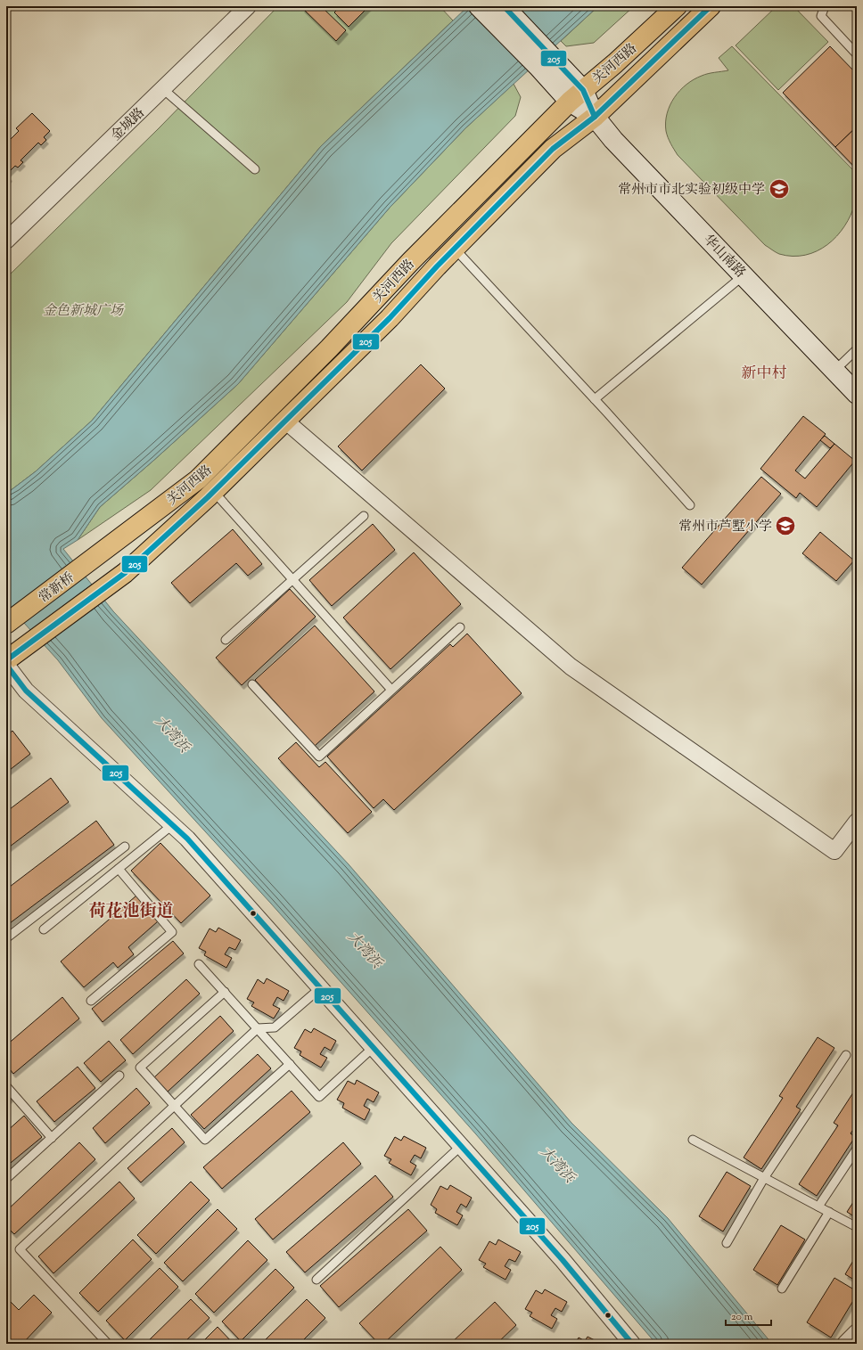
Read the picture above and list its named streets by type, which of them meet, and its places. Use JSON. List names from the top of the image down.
{
  "streets": {
    "main road": ["关河西路", "常新桥"],
    "street": ["金城路", "华山南路"]
  },
  "crossings": [
    ["关河西路", "华山南路"],
    ["关河西路", "常新桥"]
  ],
  "districts": ["新中村", "荷花池街道"],
  "water": ["大湾浜"],
  "parks": ["金色新城广场"],
  "places": {
    "school or university": ["常州市市北实验初级中学", "常州市芦墅小学"]
  },
  "lines": ["transit line 205"],
  "scale_bar": "20 m"
}
